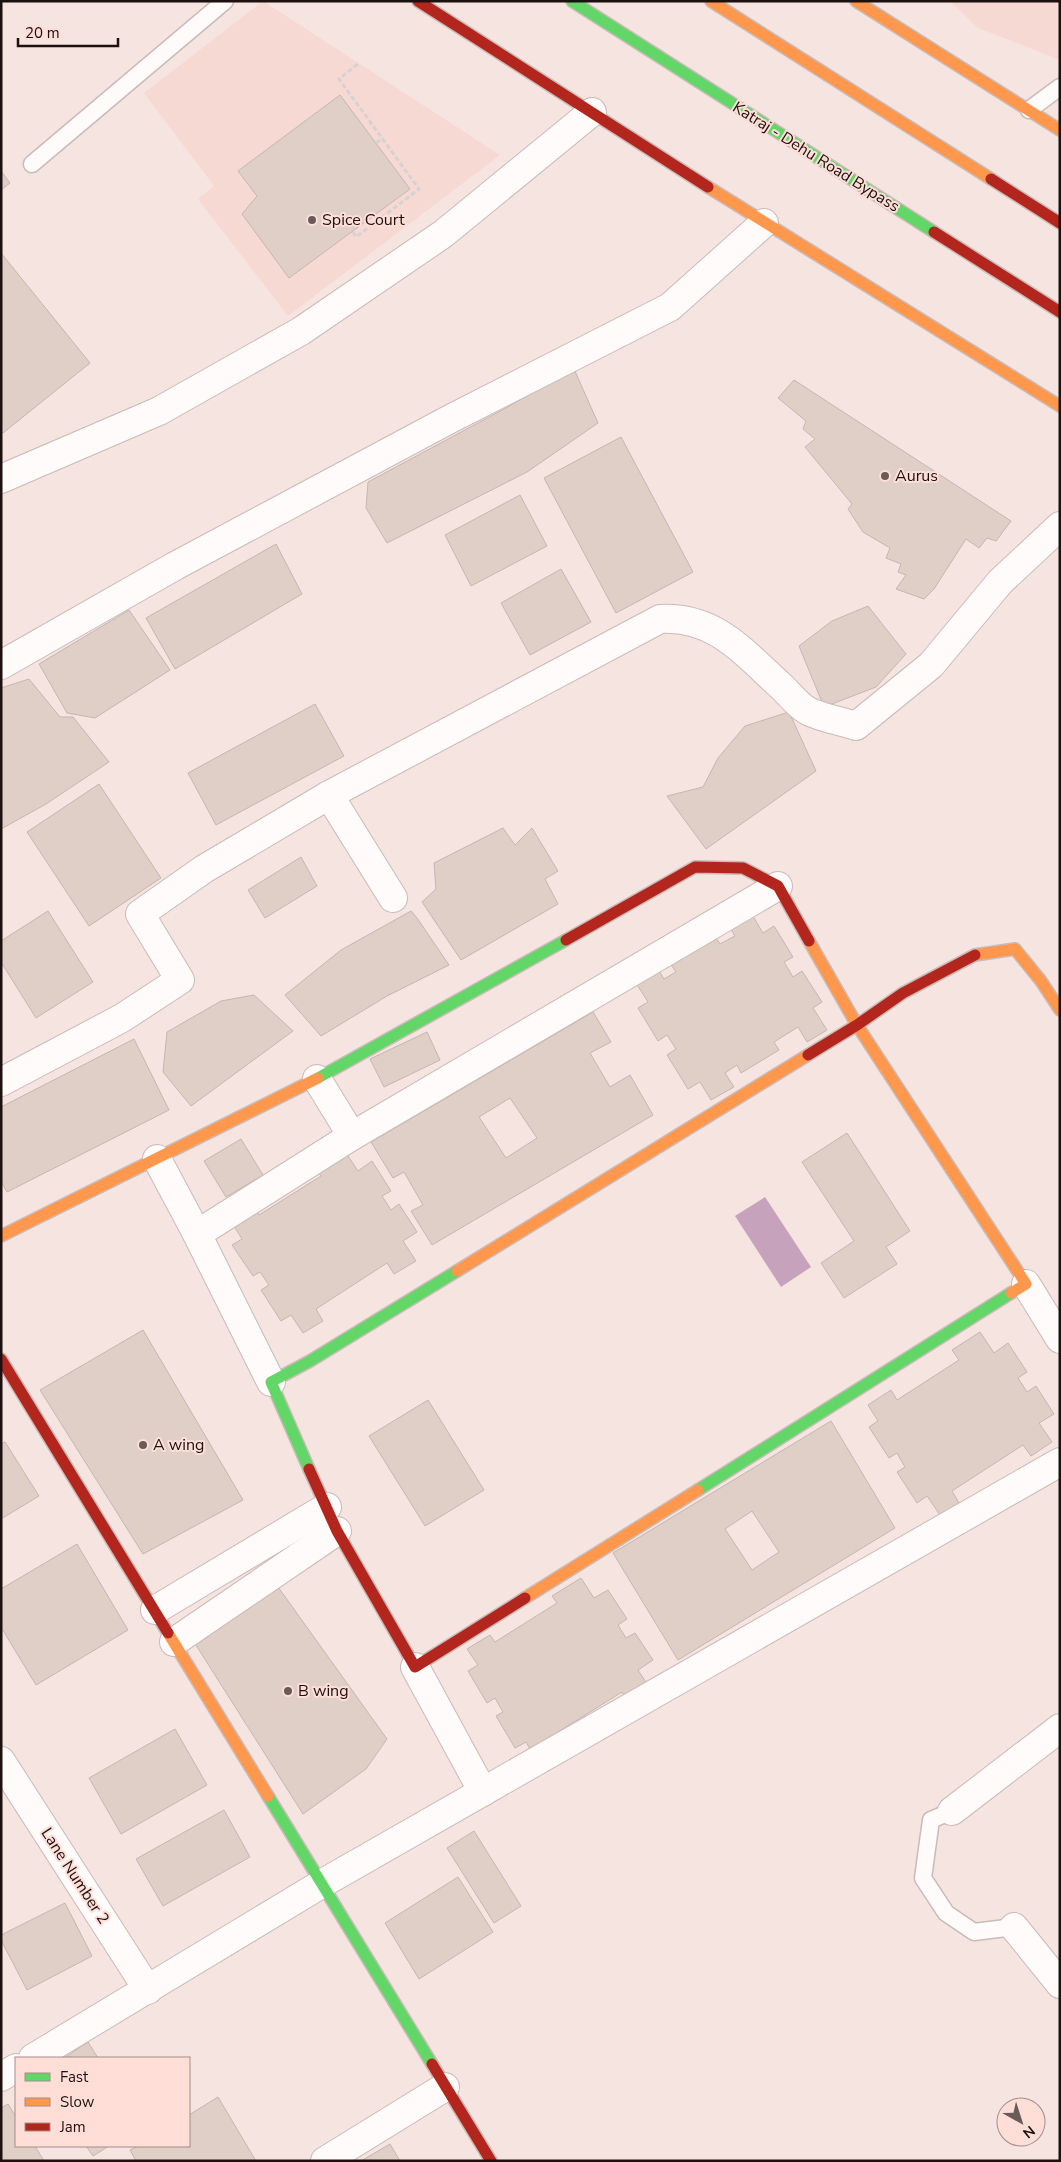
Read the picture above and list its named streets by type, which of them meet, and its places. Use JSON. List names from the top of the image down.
{
  "streets": {
    "main road": ["Katraj - Dehu Road Bypass"],
    "street": ["Lane Number 2"]
  },
  "places": [
    "Spice Court",
    "Aurus",
    "A wing",
    "B wing"
  ],
  "legend": ["Fast", "Slow", "Jam"],
  "scale_bar": "20 m",
  "north": "bottom right"
}
